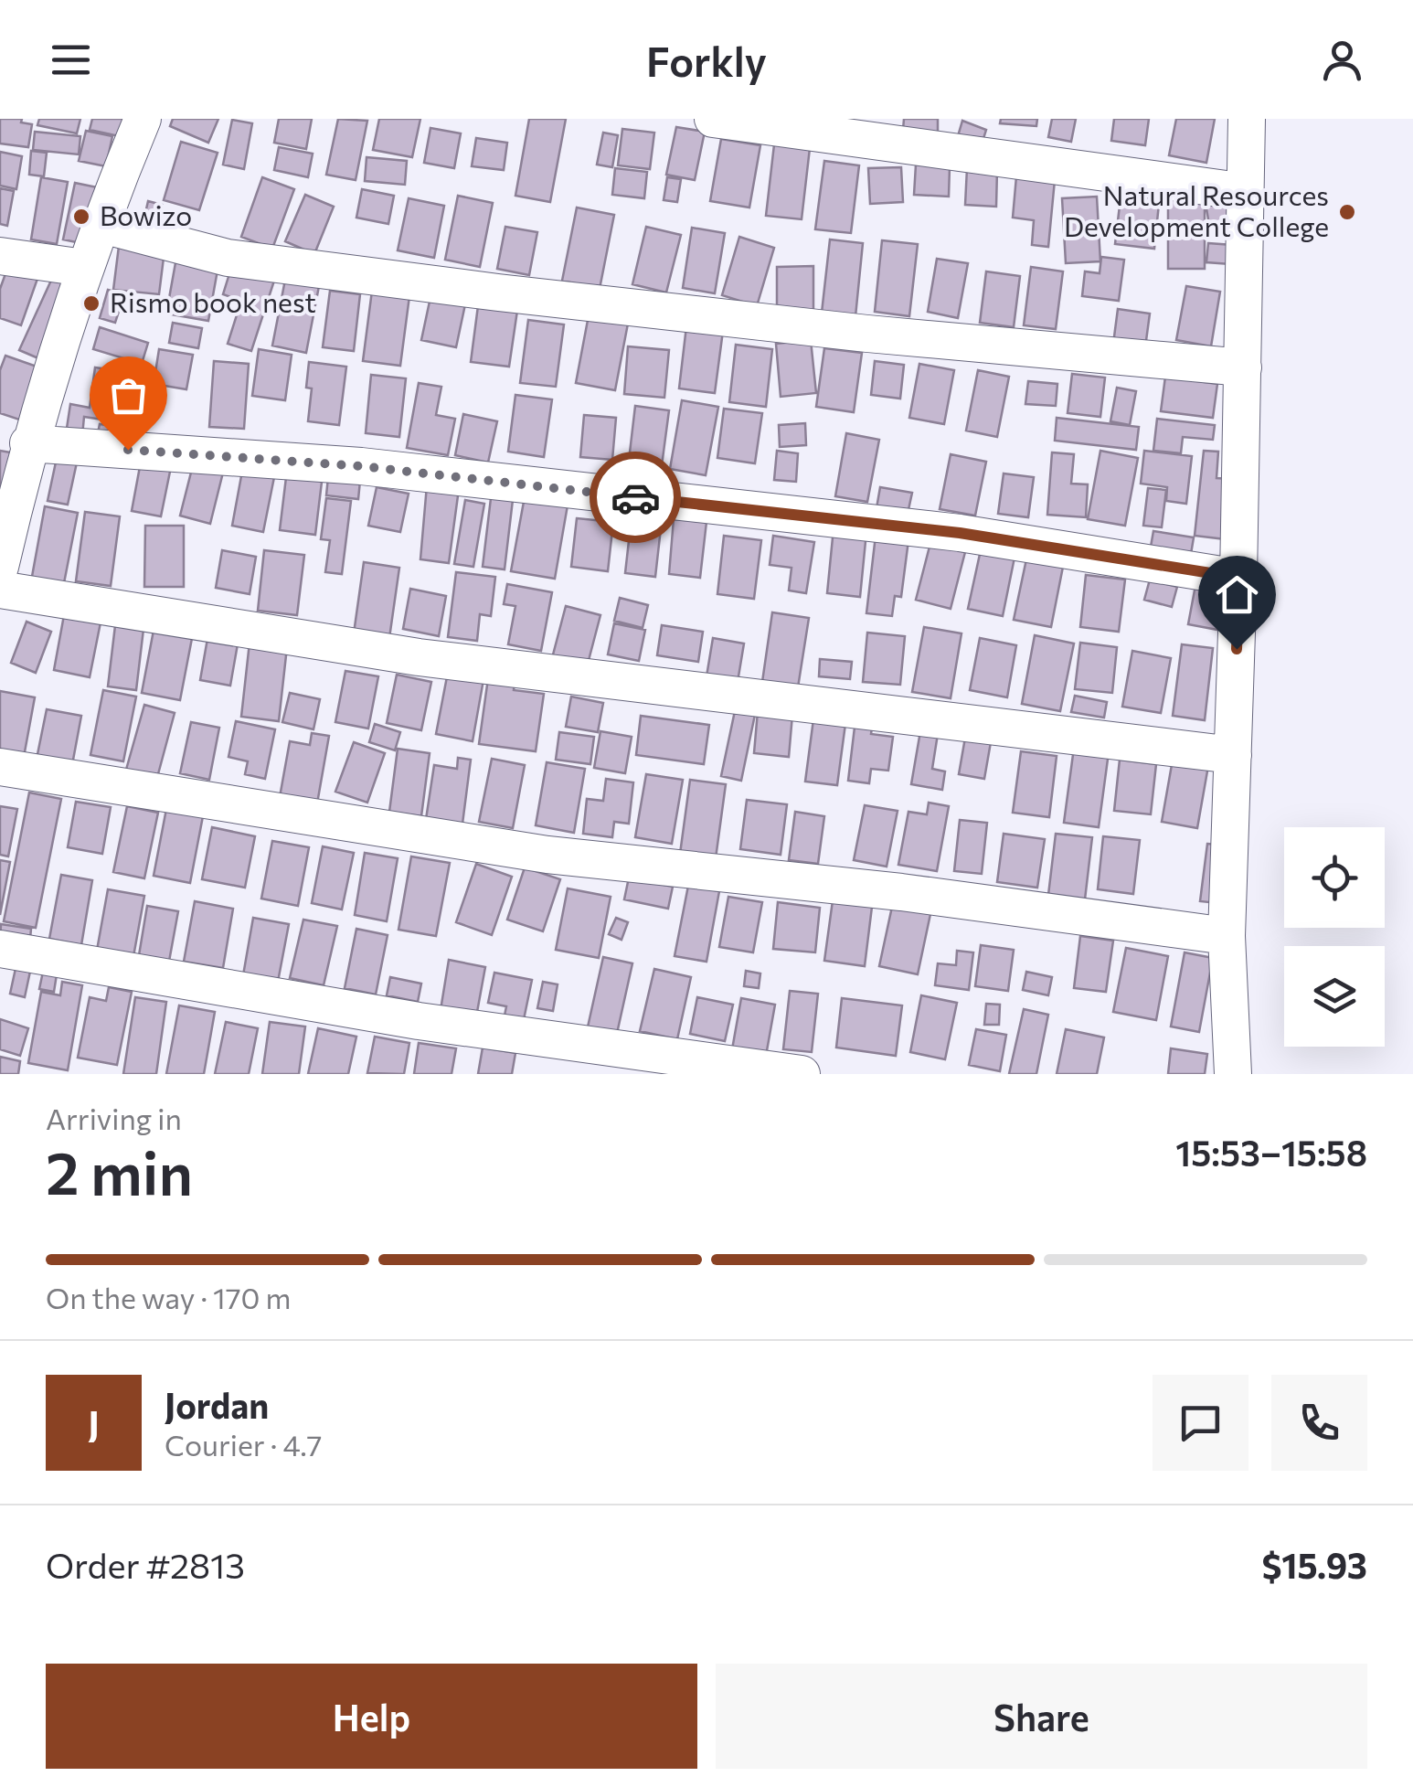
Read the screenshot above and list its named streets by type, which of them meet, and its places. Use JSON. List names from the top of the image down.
{
  "places": ["Natural Resources Development College", "Bowizo", "Rismo book nest"],
  "page": {
    "header": "Forkly",
    "heading": ["2 min", "Arriving in", "15:53–15:58"],
    "panel": [
      "Jordan",
      "Courier · 4.7",
      "Order #2813",
      "$15.93"
    ],
    "bar": "On the way · 170 m",
    "round": "J",
    "buttons": ["Help", "Share"]
  }
}
